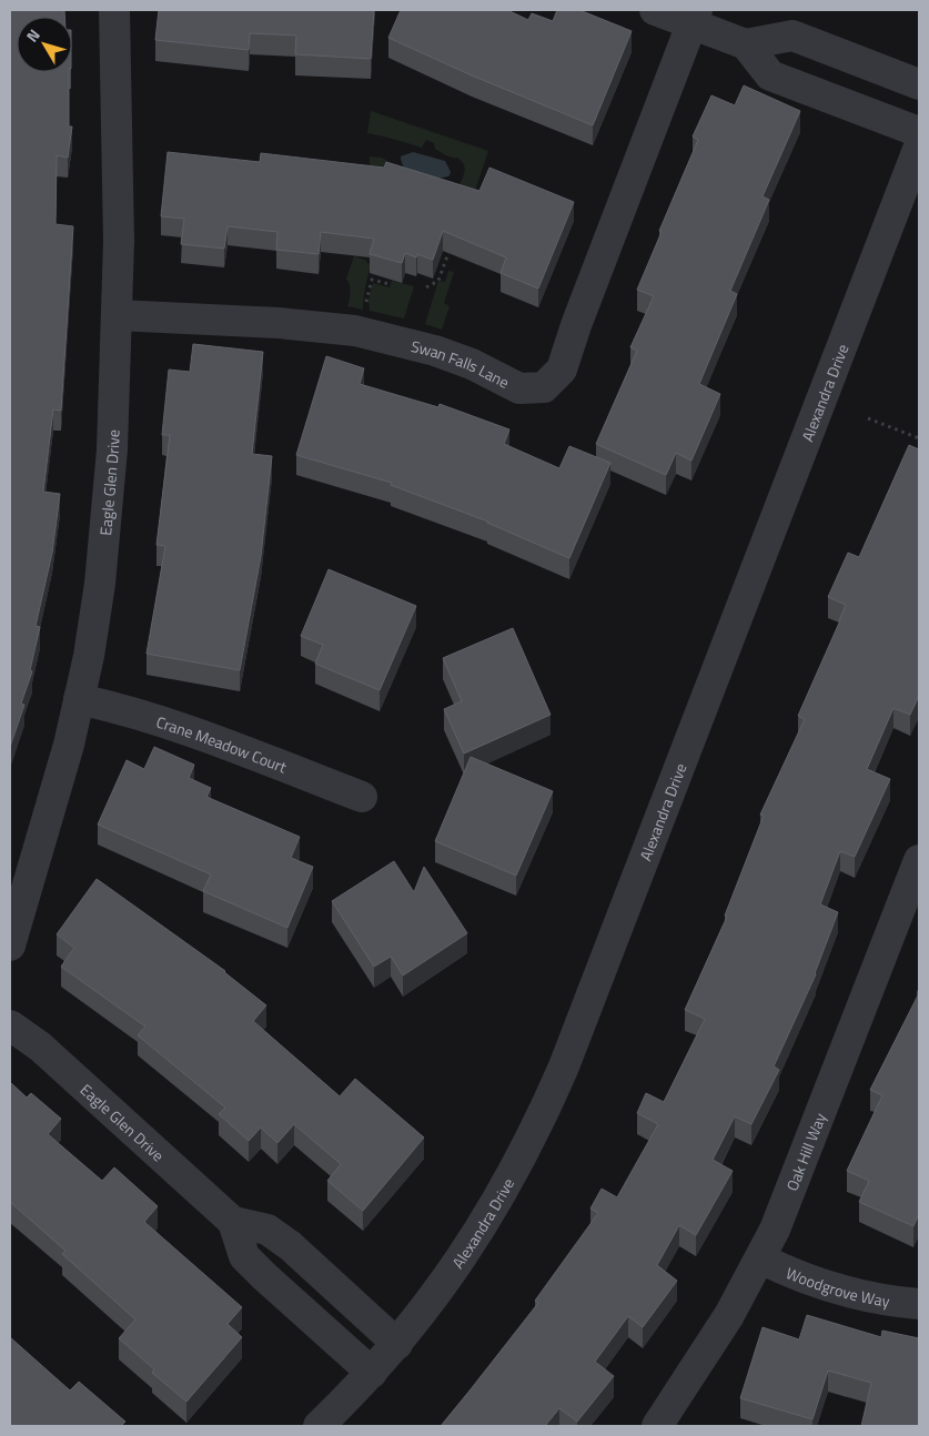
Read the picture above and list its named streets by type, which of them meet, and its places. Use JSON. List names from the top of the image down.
{
  "streets": {
    "street": [
      "Swan Falls Lane",
      "Alexandra Drive",
      "Eagle Glen Drive",
      "Crane Meadow Court",
      "Oak Hill Way",
      "Woodgrove Way"
    ]
  },
  "crossings": [
    ["Swan Falls Lane", "Eagle Glen Drive"],
    ["Alexandra Drive", "Eagle Glen Drive"],
    ["Eagle Glen Drive", "Crane Meadow Court"],
    ["Oak Hill Way", "Woodgrove Way"]
  ],
  "north": "top left"
}
